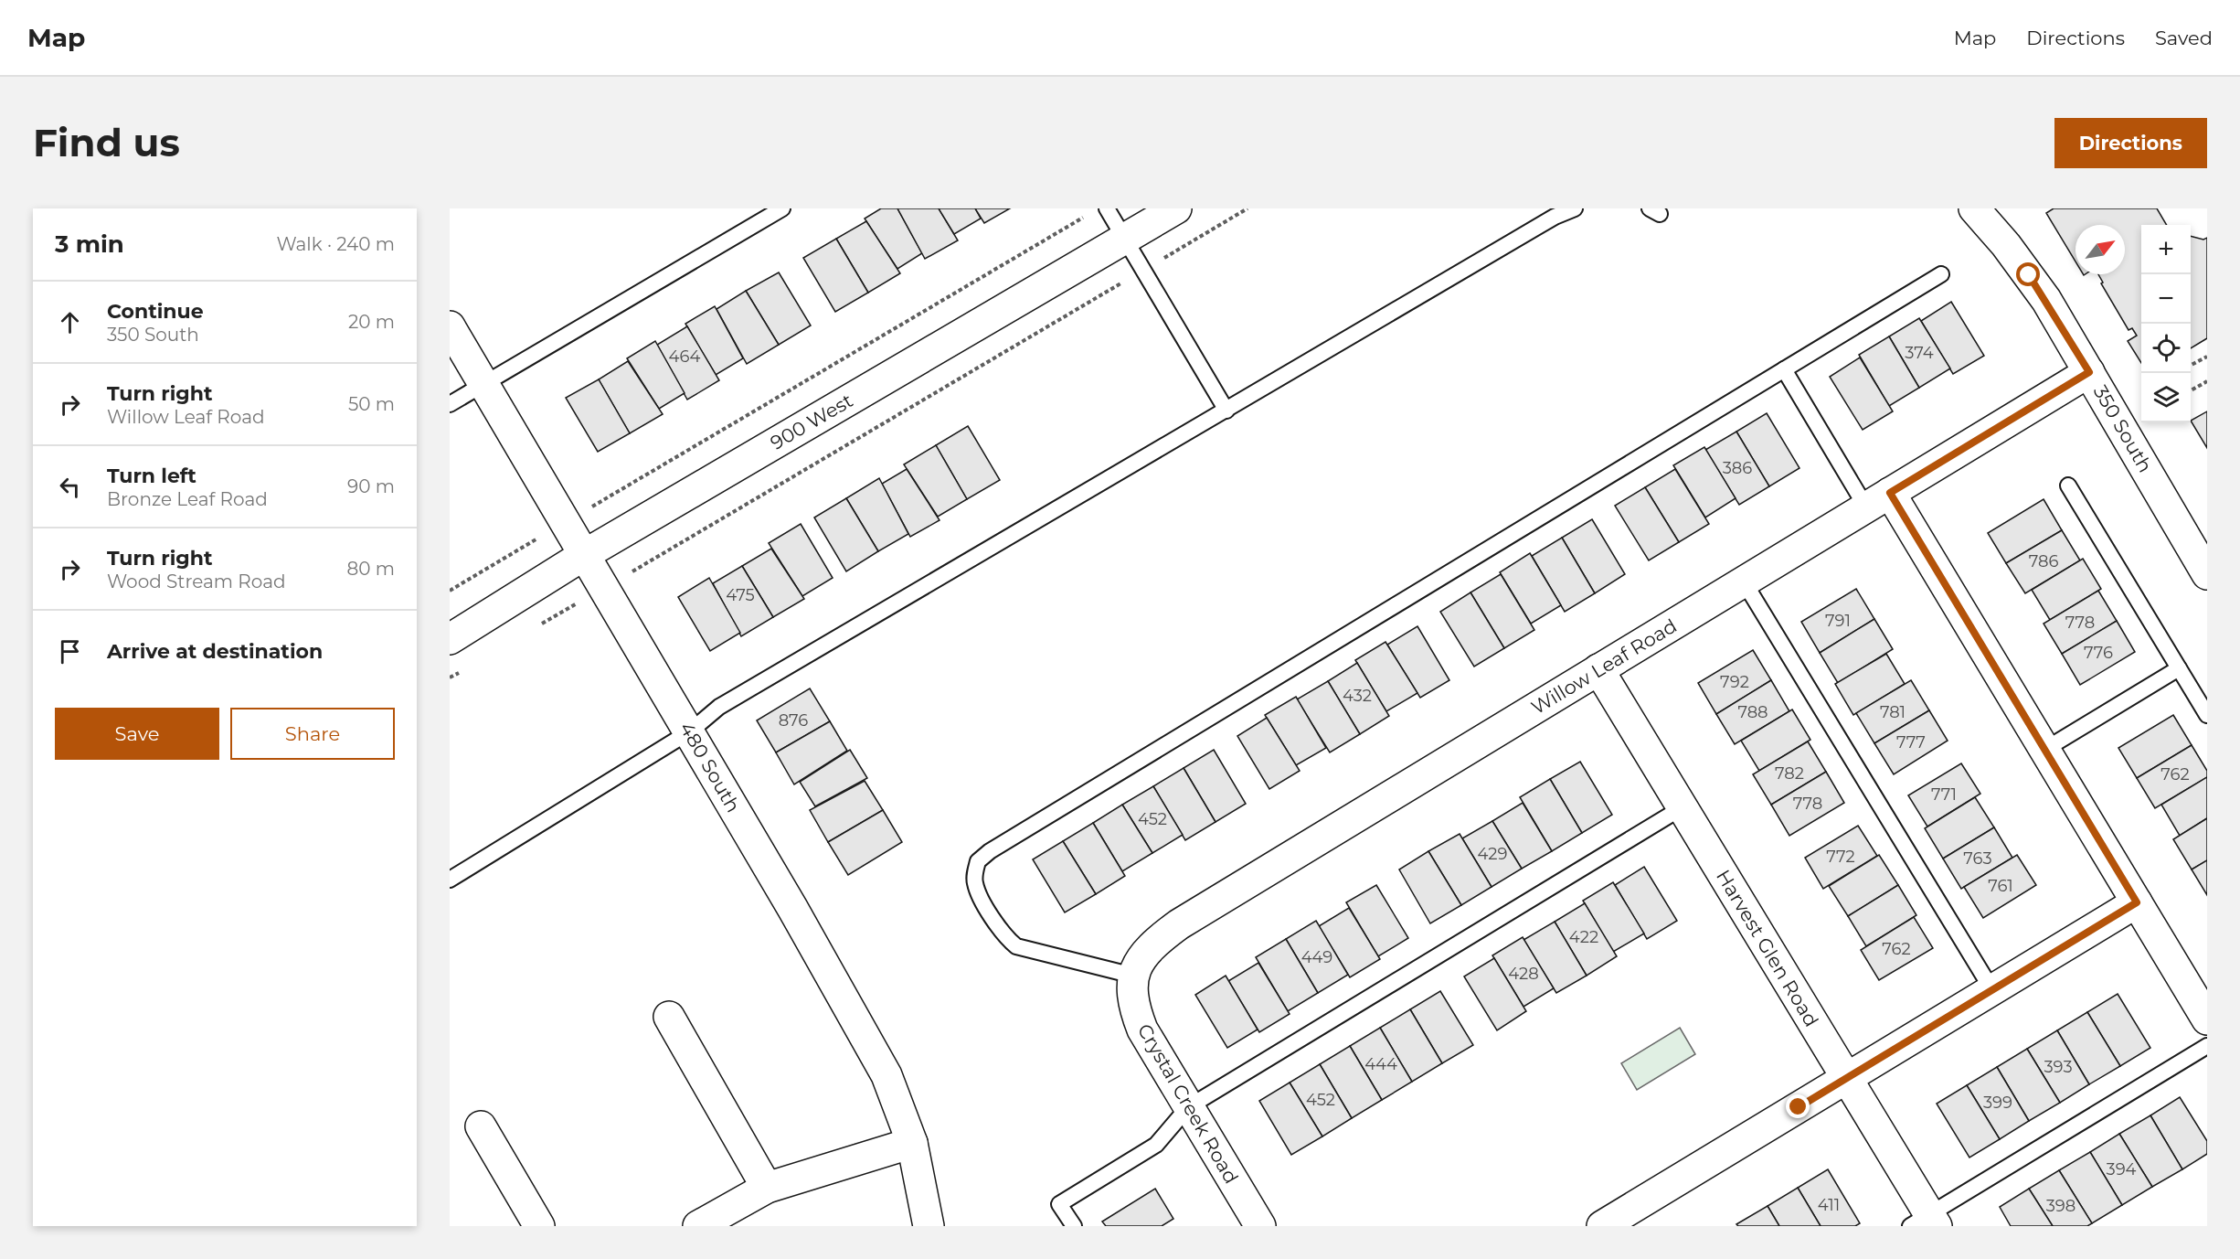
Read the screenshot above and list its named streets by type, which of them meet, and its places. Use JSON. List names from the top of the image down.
{
  "streets": {
    "street": [
      "900 West",
      "350 South",
      "Willow Leaf Road",
      "480 South",
      "Harvest Glen Road",
      "Crystal Creek Road"
    ]
  },
  "crossings": [
    ["900 West", "480 South"],
    ["350 South", "Willow Leaf Road"],
    ["Willow Leaf Road", "Harvest Glen Road"],
    ["Willow Leaf Road", "Crystal Creek Road"]
  ],
  "house_numbers": [
    "374",
    "464",
    "386",
    "786",
    "475",
    "791",
    "778",
    "776",
    "792",
    "432",
    "788",
    "781",
    "876",
    "777",
    "782",
    "762",
    "771",
    "778",
    "452",
    "429",
    "772",
    "763",
    "761",
    "422",
    "762",
    "449",
    "428",
    "444",
    "393",
    "452",
    "399",
    "394",
    "411",
    "398"
  ],
  "north": "top right",
  "page": {
    "header": "Map",
    "nav": ["Map", "Directions", "Saved"],
    "buttons": [
      "Directions",
      ["Save", "Share"]
    ],
    "title": "Find us",
    "heading": ["3 min", "Walk · 240 m"],
    "map_buttons": ["+", "−"],
    "list": [
      ["Continue", "350 South", "20 m"],
      ["Turn right", "Willow Leaf Road", "50 m"],
      ["Turn left", "Bronze Leaf Road", "90 m"],
      ["Turn right", "Wood Stream Road", "80 m"],
      "Arrive at destination"
    ]
  }
}
